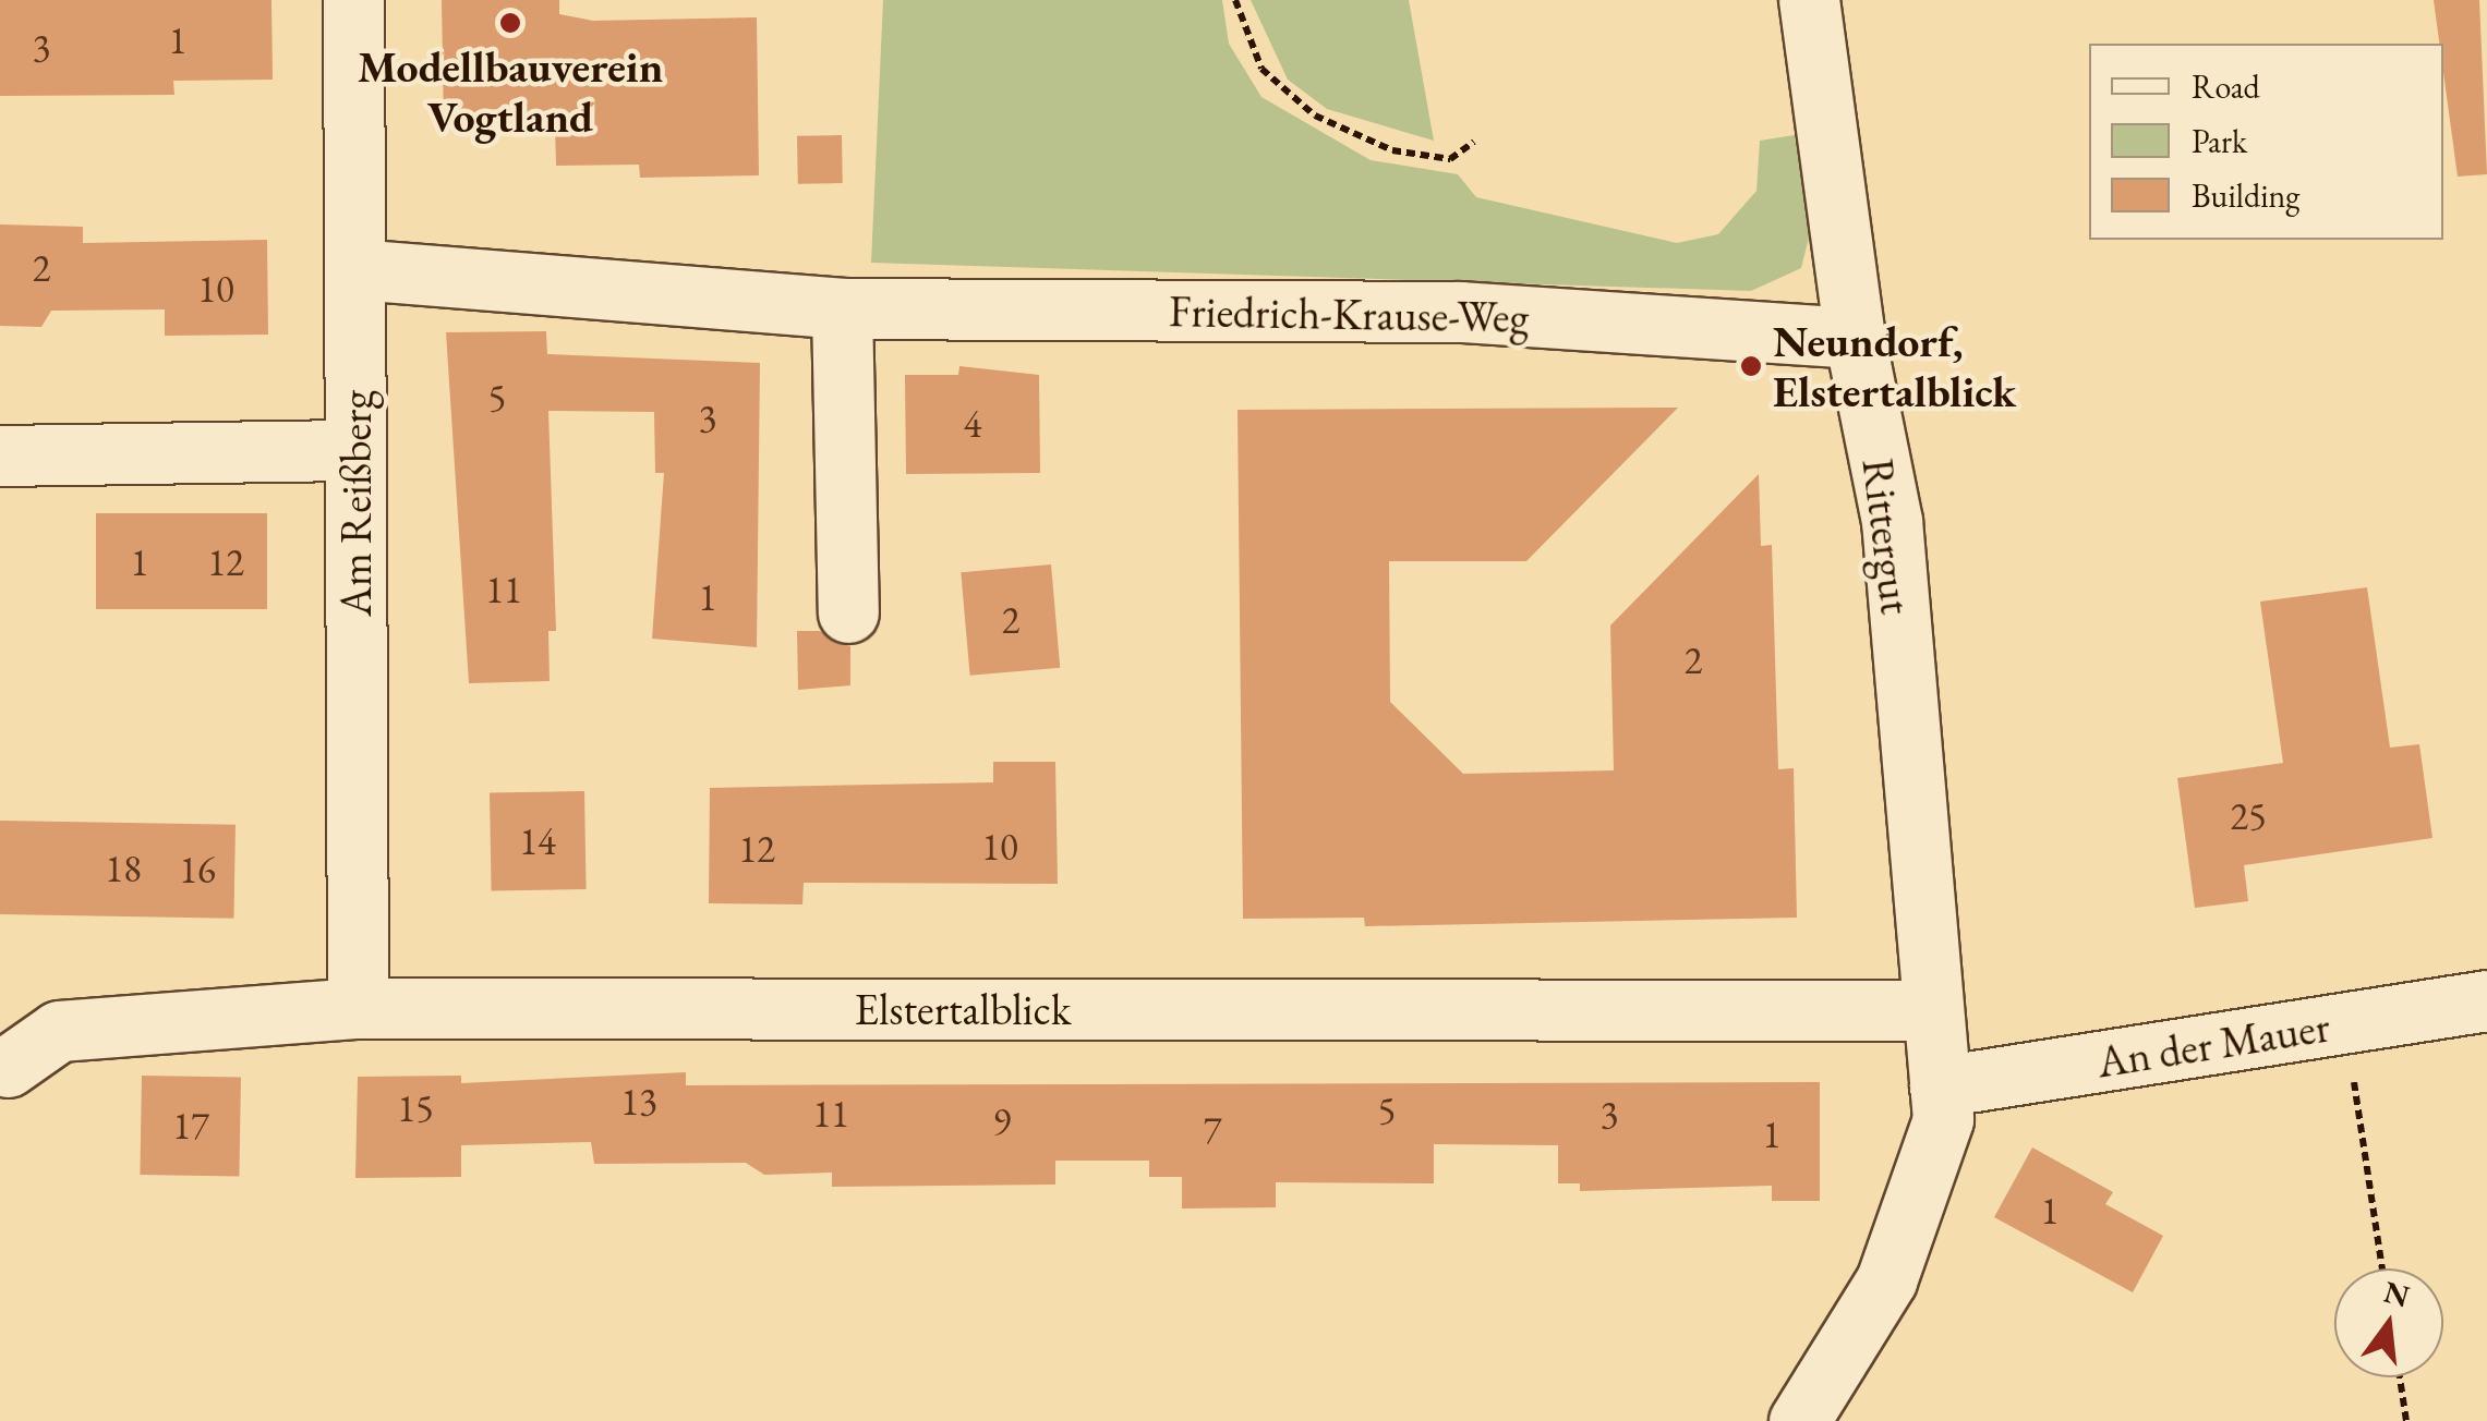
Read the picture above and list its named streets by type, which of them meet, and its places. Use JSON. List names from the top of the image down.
{
  "streets": {
    "street": [
      "Friedrich-Krause-Weg",
      "Am Reißberg",
      "Rittergut",
      "Elstertalblick",
      "An der Mauer"
    ]
  },
  "crossings": [
    ["Friedrich-Krause-Weg", "Am Reißberg"],
    ["Friedrich-Krause-Weg", "Rittergut"],
    ["Am Reißberg", "Elstertalblick"],
    ["Rittergut", "Elstertalblick"],
    ["Rittergut", "An der Mauer"]
  ],
  "places": ["Modellbauverein Vogtland", "Neundorf, Elstertalblick"],
  "house_numbers": [
    "1",
    "3",
    "2",
    "10",
    "5",
    "3",
    "4",
    "1",
    "12",
    "11",
    "1",
    "2",
    "2",
    "25",
    "14",
    "10",
    "12",
    "18",
    "16",
    "13",
    "15",
    "5",
    "11",
    "3",
    "9",
    "17",
    "7",
    "1",
    "1"
  ],
  "legend": ["Road", "Park", "Building"],
  "north": "top"
}
